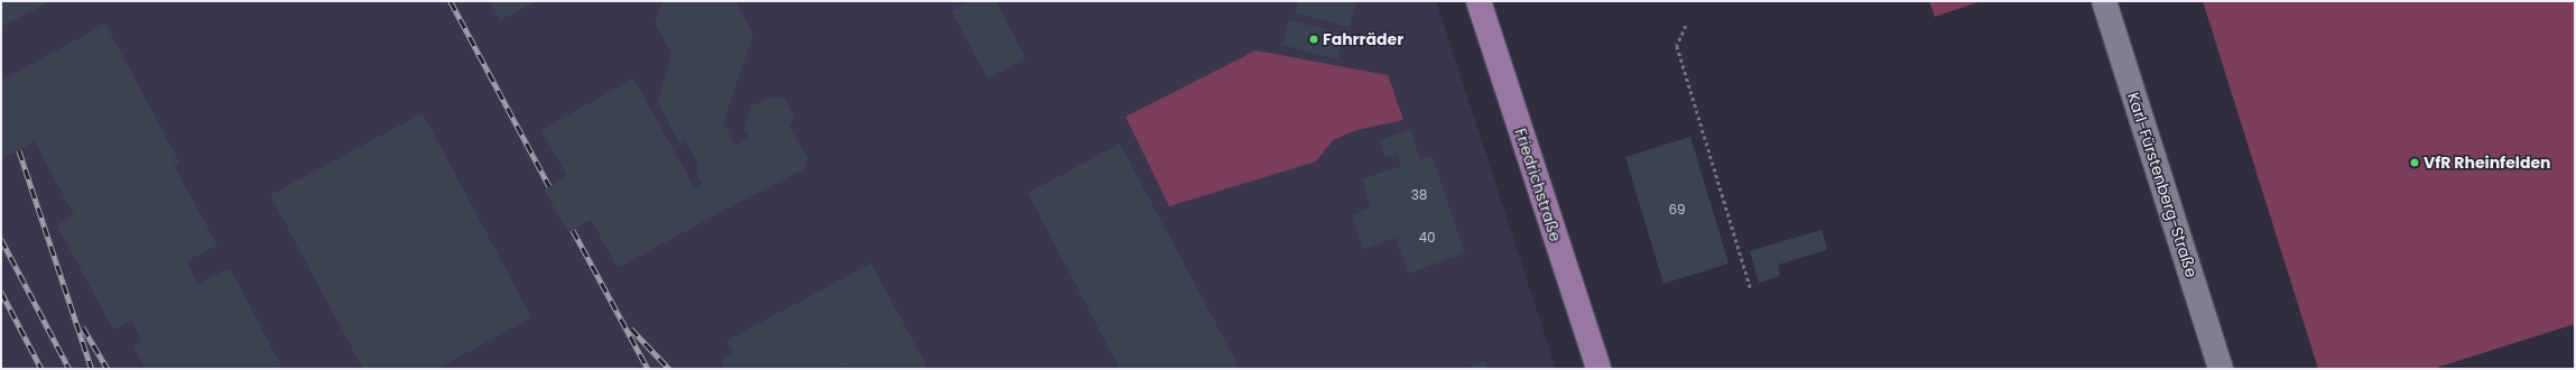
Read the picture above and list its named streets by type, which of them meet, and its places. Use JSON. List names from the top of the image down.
{
  "streets": {
    "main road": ["Friedrichstraße"],
    "street": ["Karl-Fürstenberg-Straße"]
  },
  "places": ["Fahrräder", "VfR Rheinfelden"],
  "house_numbers": ["38", "69", "40"]
}
